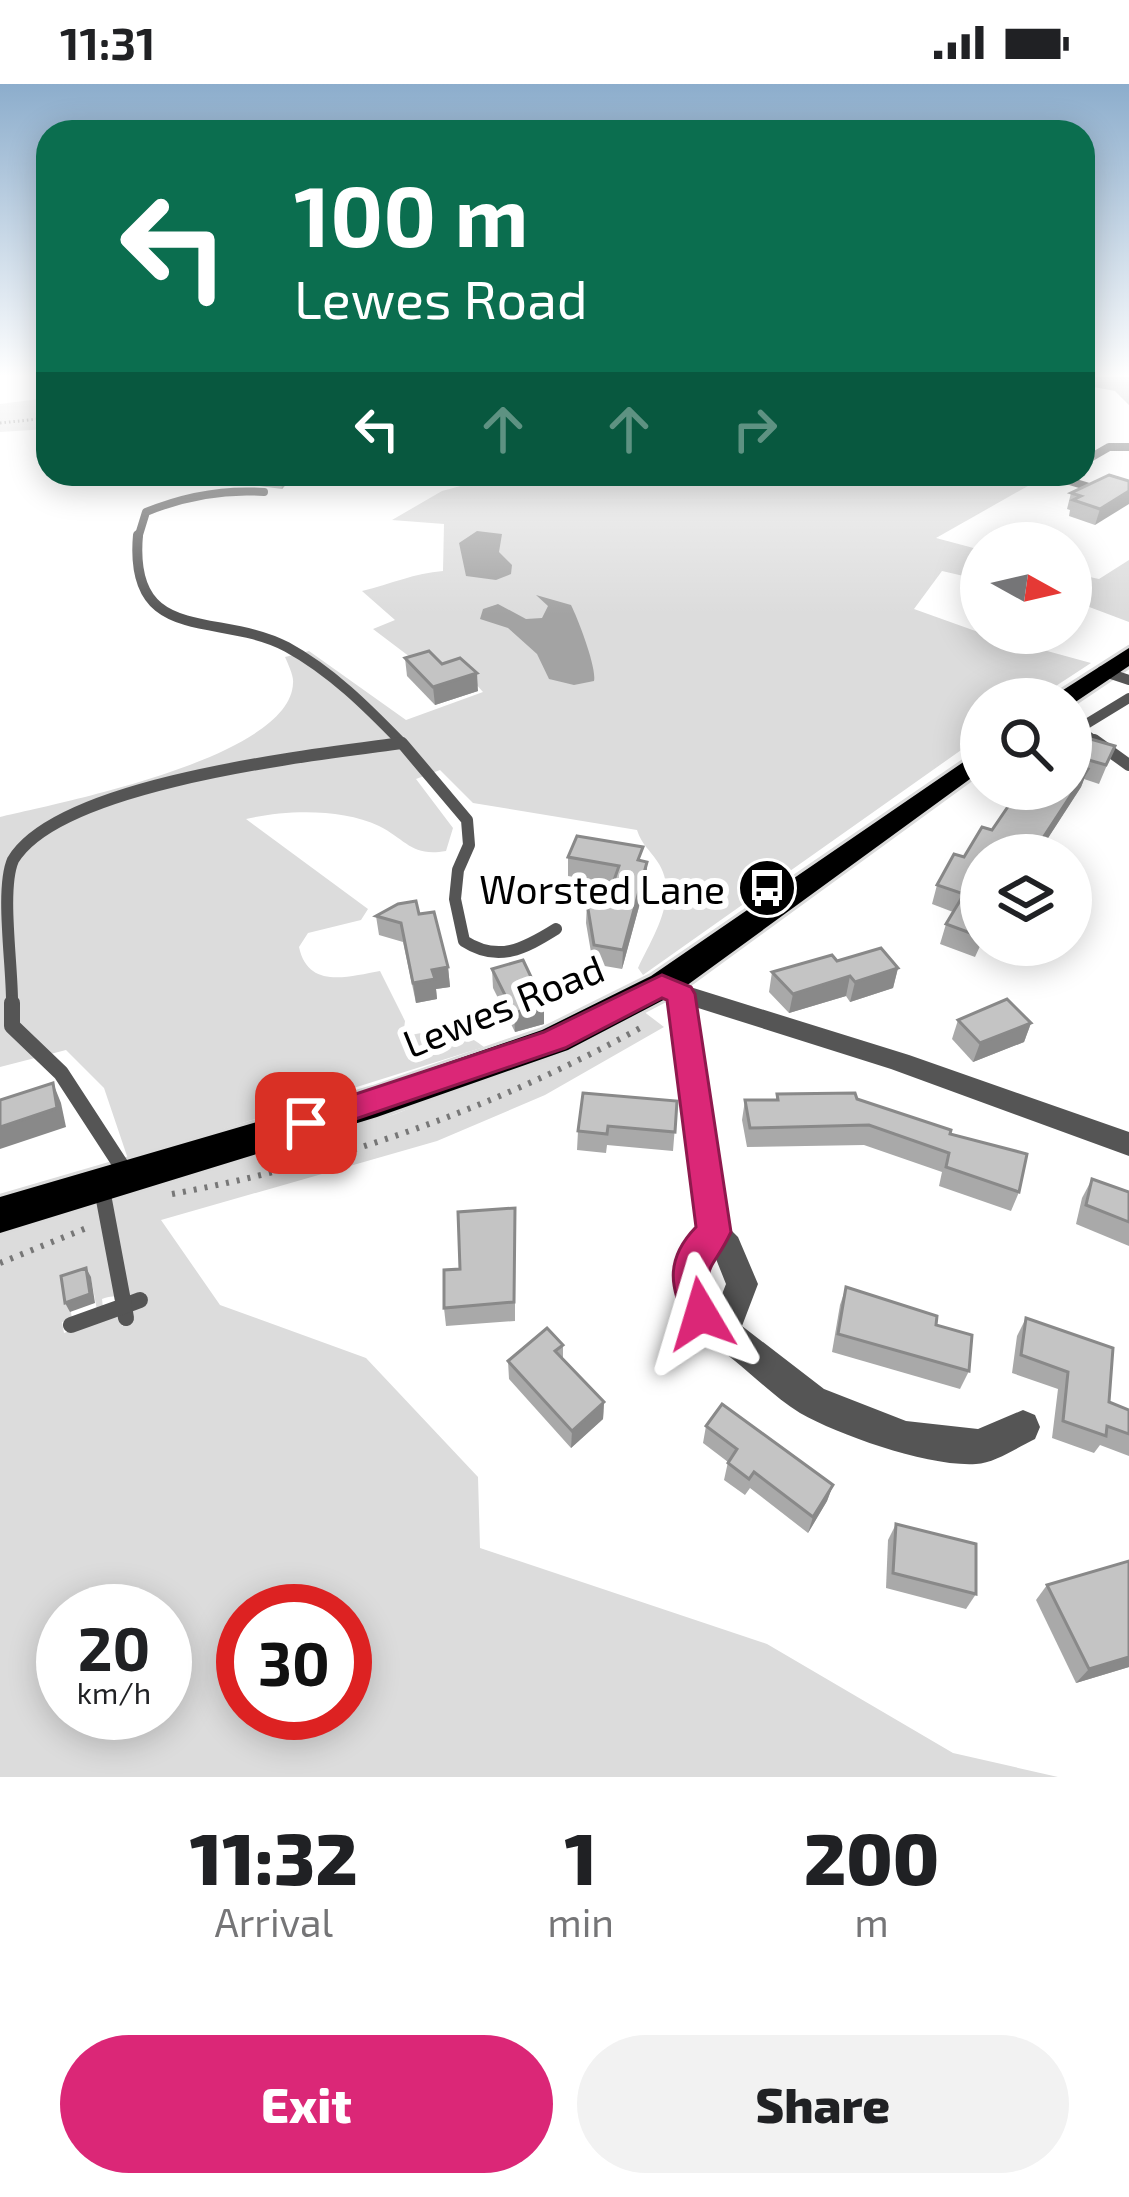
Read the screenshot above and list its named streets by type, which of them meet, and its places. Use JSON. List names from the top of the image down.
{
  "streets": {
    "highway": ["Lewes Road"]
  },
  "places": {
    "bus stop": ["Worsted Lane"]
  },
  "north": "right",
  "page": {
    "status": "11:31",
    "turn": ["100 m", "Lewes Road"],
    "speed": "20 km/h",
    "limit": "30",
    "eta": [
      "11:32",
      "Arrival",
      "1",
      "min",
      "200",
      "m"
    ],
    "buttons": ["Exit", "Share"]
  }
}
